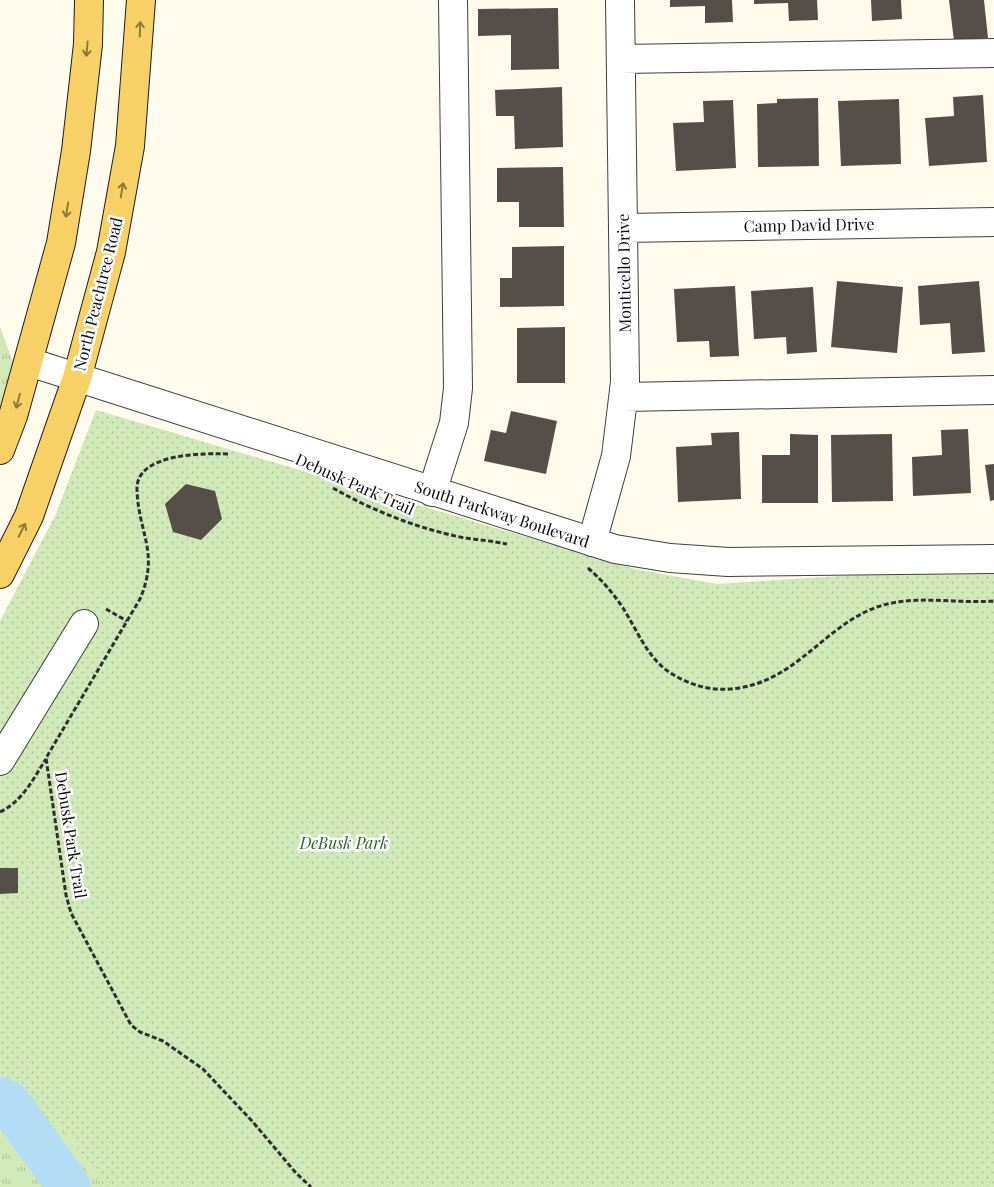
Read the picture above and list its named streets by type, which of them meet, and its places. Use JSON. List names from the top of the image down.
{
  "streets": {
    "main road": ["North Peachtree Road"],
    "street": ["Camp David Drive", "Monticello Drive", "South Parkway Boulevard"],
    "path": ["Debusk Park Trail"]
  },
  "crossings": [
    ["Camp David Drive", "Monticello Drive"],
    ["Monticello Drive", "South Parkway Boulevard"],
    ["North Peachtree Road", "South Parkway Boulevard"]
  ],
  "parks": ["DeBusk Park"]
}
